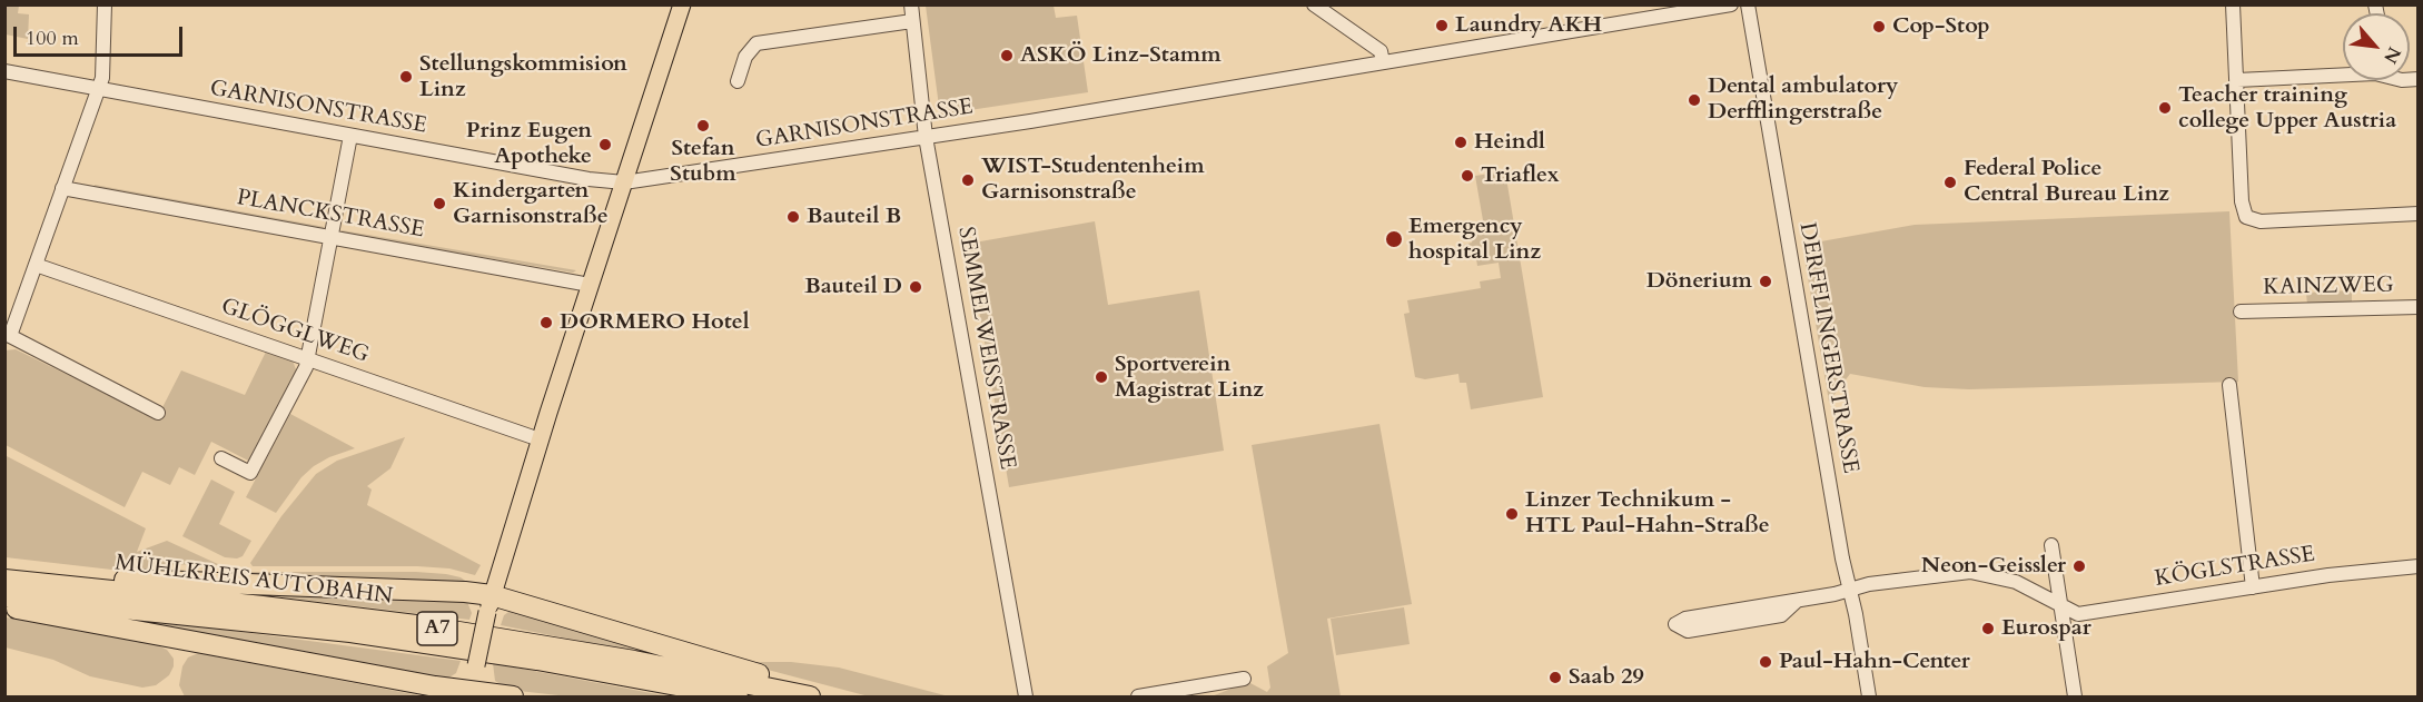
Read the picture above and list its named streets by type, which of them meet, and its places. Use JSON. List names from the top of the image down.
{
  "streets": {
    "highway": ["MÜHLKREIS AUTOBAHN", "A7"],
    "street": [
      "GARNISONSTRASSE",
      "PLANCKSTRASSE",
      "KAINZWEG",
      "GLÖGGLWEG",
      "SEMMELWEISSTRASSE",
      "DERFFLINGERSTRASSE",
      "KÖGLSTRASSE"
    ]
  },
  "crossings": [
    ["GARNISONSTRASSE", "SEMMELWEISSTRASSE"],
    ["DERFFLINGERSTRASSE", "KÖGLSTRASSE"]
  ],
  "places": [
    "Laundry AKH",
    "Cop-Stop",
    "ASKÖ Linz-Stamm",
    "Stellungskommision Linz",
    "Dental ambulatory Derfflingerstraße",
    "Teacher training college Upper Austria",
    "Stefan Stubm",
    "Heindl",
    "Prinz Eugen Apotheke",
    "Triaflex",
    "WIST-Studentenheim Garnisonstraße",
    "Federal Police Central Bureau Linz",
    "Kindergarten Garnisonstraße",
    "Bauteil B",
    "Emergency hospital Linz",
    "Dönerium",
    "Bauteil D",
    "DORMERO Hotel",
    "Sportverein Magistrat Linz",
    "Linzer Technikum - HTL Paul-Hahn-Straße",
    "Neon-Geissler",
    "Eurospar",
    "Paul-Hahn-Center",
    "Saab 29"
  ],
  "scale_bar": "100 m",
  "north": "bottom right"
}
